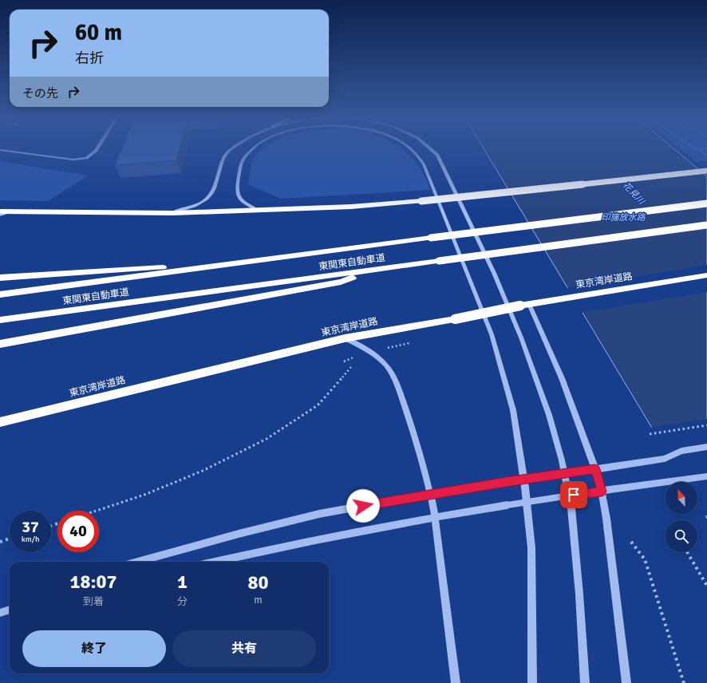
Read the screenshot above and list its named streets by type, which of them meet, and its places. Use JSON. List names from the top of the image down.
{
  "streets": {
    "highway": ["東関東自動車道", "東京湾岸道路"]
  },
  "water": ["花見川", "印旛放水路"],
  "north": "top left",
  "page": {
    "turn": ["60 m", "右折"],
    "then": "その先",
    "speed": "37 km/h",
    "limit": "40",
    "eta": [
      "18:07",
      "到着",
      "1",
      "分",
      "80",
      "m"
    ],
    "buttons": ["終了", "共有"]
  }
}
